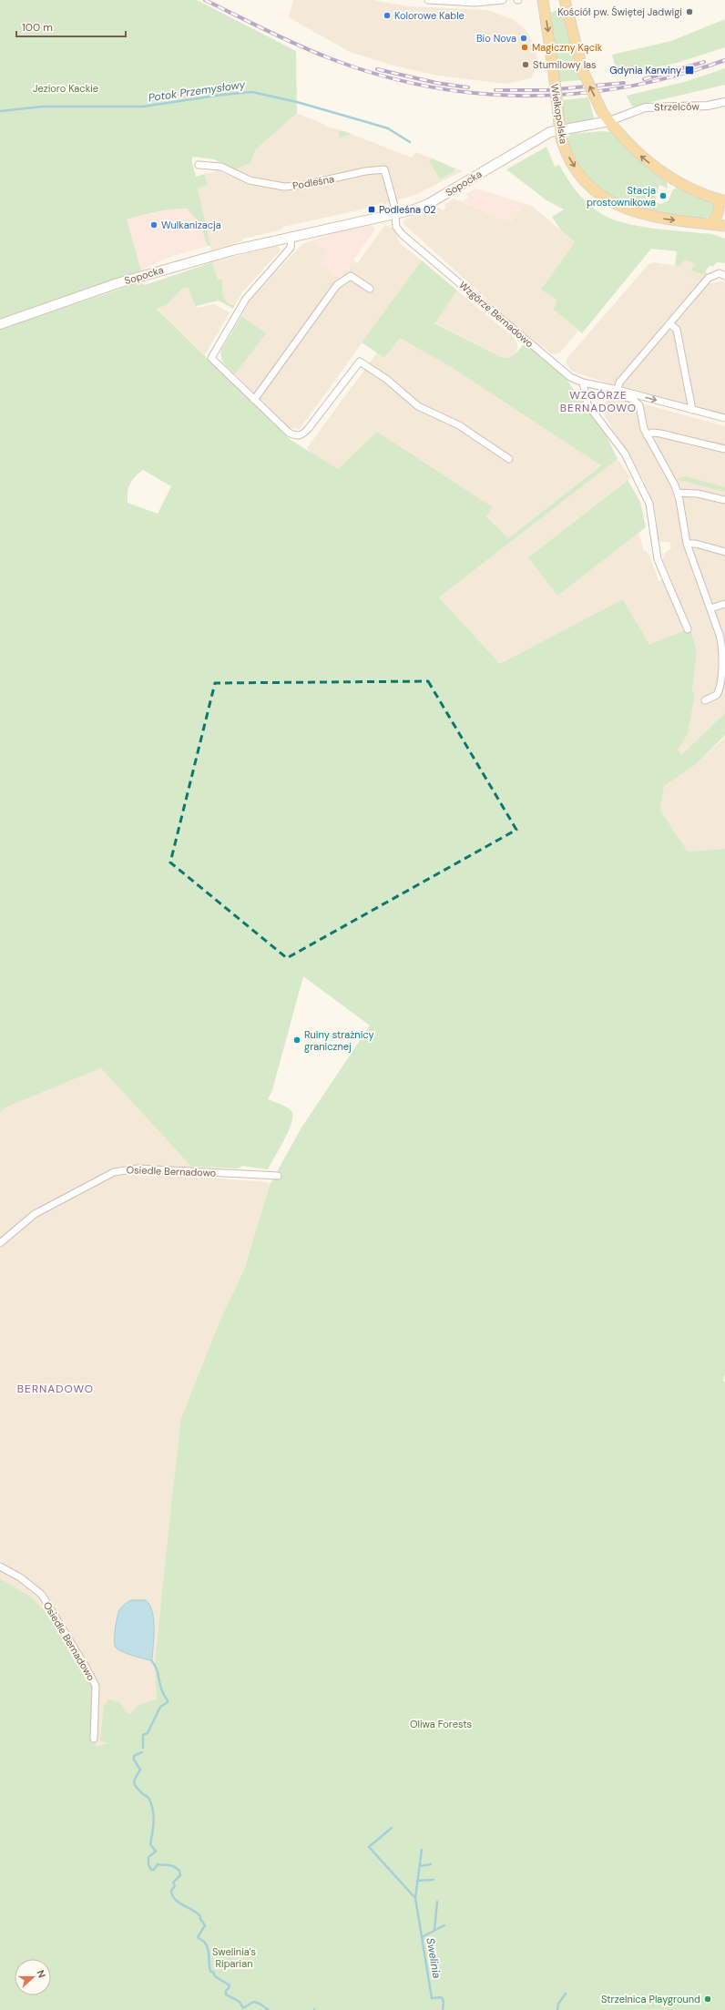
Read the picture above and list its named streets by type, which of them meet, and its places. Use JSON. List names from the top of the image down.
{
  "streets": {
    "main road": ["Wielkopolska", "Sopocka"],
    "street": [
      "Strzelców",
      "Podleśna",
      "Wzgórze Bernadowo",
      "Osiedle Bernadowo"
    ]
  },
  "crossings": [
    ["Strzelców", "Sopocka"],
    ["Wielkopolska", "Sopocka"],
    ["Podleśna", "Sopocka"],
    ["Podleśna", "Wzgórze Bernadowo"],
    ["Sopocka", "Wzgórze Bernadowo"]
  ],
  "districts": ["WZGÓRZE BERNADOWO", "BERNADOWO"],
  "water": ["Potok Przemysłowy", "Swelinia"],
  "parks": ["Jezioro Kackie", "Oliwa Forests", "Swelinia's Riparian"],
  "places": {
    "other": [
      "Kościół pw. Świętej Jadwigi",
      "Kolorowe Kable",
      "Bio Nova",
      "Magiczny Kącik",
      "Stumilowy las",
      "Stacja prostownikowa",
      "Wulkanizacja",
      "Ruiny strażnicy granicznej",
      "Strzelnica Playground"
    ],
    "transit": ["Gdynia Karwiny", "Podleśna 02"]
  },
  "scale_bar": "100 m",
  "north": "right"
}
